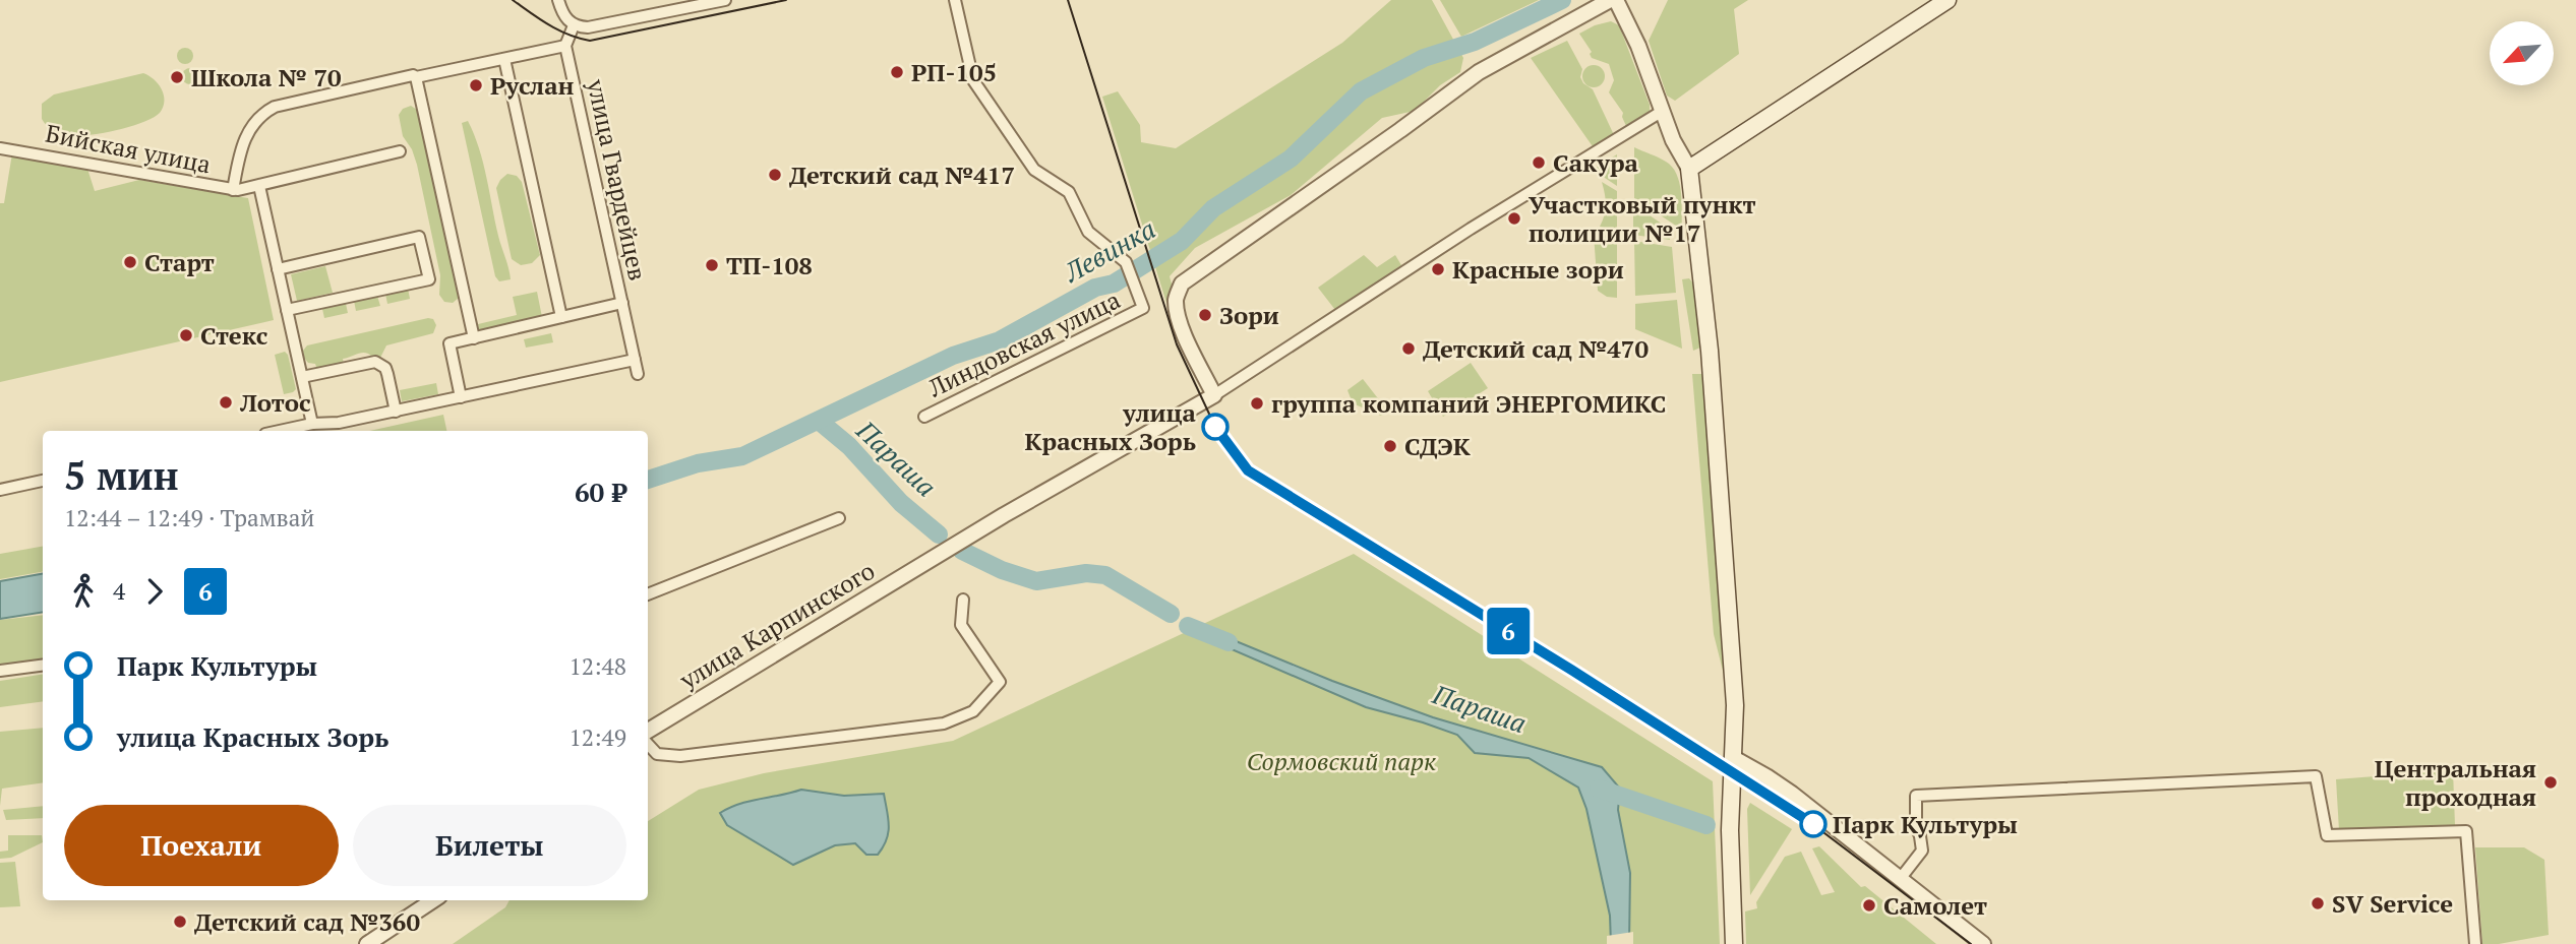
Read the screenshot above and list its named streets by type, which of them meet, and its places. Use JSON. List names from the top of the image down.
{
  "streets": {
    "street": [
      "Бийская улица",
      "улица Гвардейцев",
      "Линдовская улица",
      "улица Карпинского"
    ]
  },
  "water": ["Левинка", "Параша"],
  "parks": ["Сормовский парк"],
  "places": [
    "РП-105",
    "Школа № 70",
    "Руслан",
    "Сакура",
    "Детский сад №417",
    "Участковый пункт полиции №17",
    "Старт",
    "ТП-108",
    "Красные зори",
    "Зори",
    "Стекс",
    "Детский сад №470",
    "Лотос",
    "группа компаний ЭНЕРГОМИКС",
    "улица Красных Зорь",
    "СДЭК",
    "Центральная проходная",
    "Парк Культуры",
    "SV Service",
    "Самолет",
    "Детский сад №360"
  ],
  "lines": ["tram line 6"],
  "north": "bottom left",
  "page": {
    "on_map": "6",
    "heading": ["5 мин", "12:44 – 12:49 · Трамвай", "60 ₽"],
    "legs": ["4", "6"],
    "list": [
      {
        "name": "Парк Культуры",
        "value": "12:48"
      },
      {
        "name": "улица Красных Зорь",
        "value": "12:49"
      }
    ],
    "buttons": ["Поехали", "Билеты"]
  }
}
